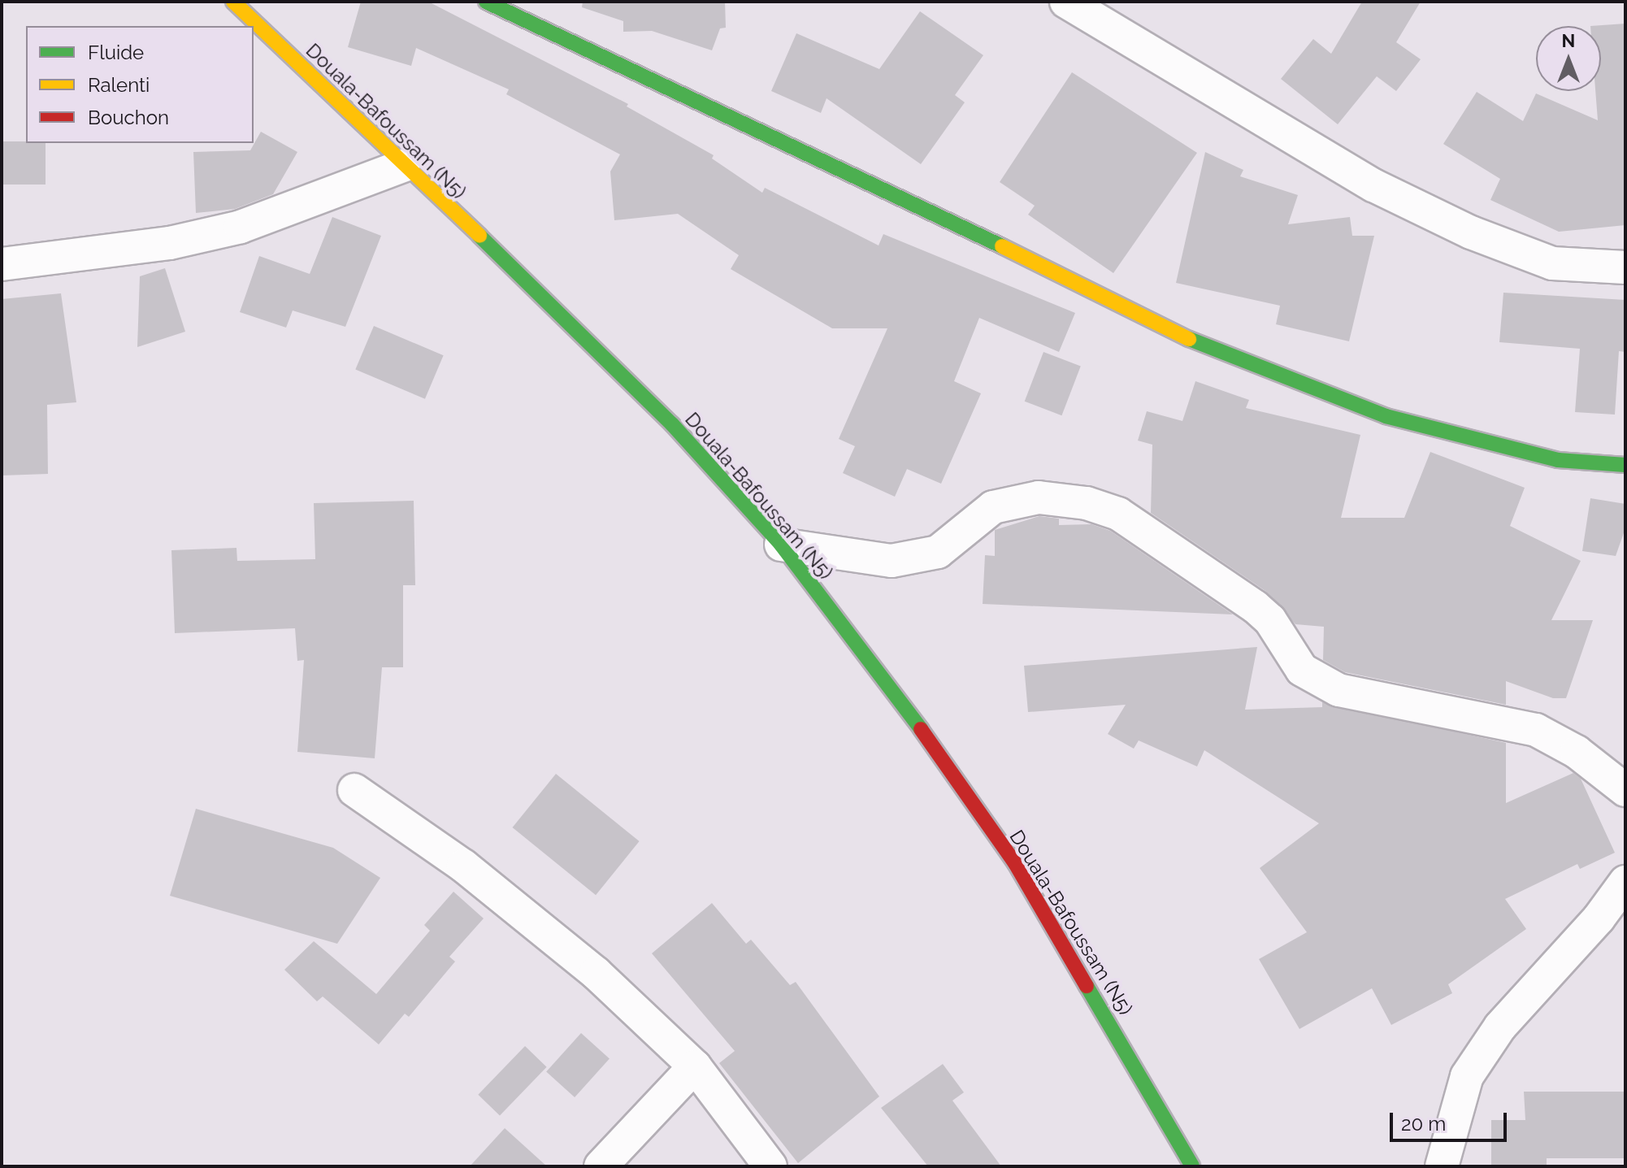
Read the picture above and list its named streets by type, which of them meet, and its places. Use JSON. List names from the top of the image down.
{
  "streets": {
    "main road": ["Douala-Bafoussam (N5)"]
  },
  "legend": ["Fluide", "Ralenti", "Bouchon"],
  "scale_bar": "20 m",
  "north": "top"
}
